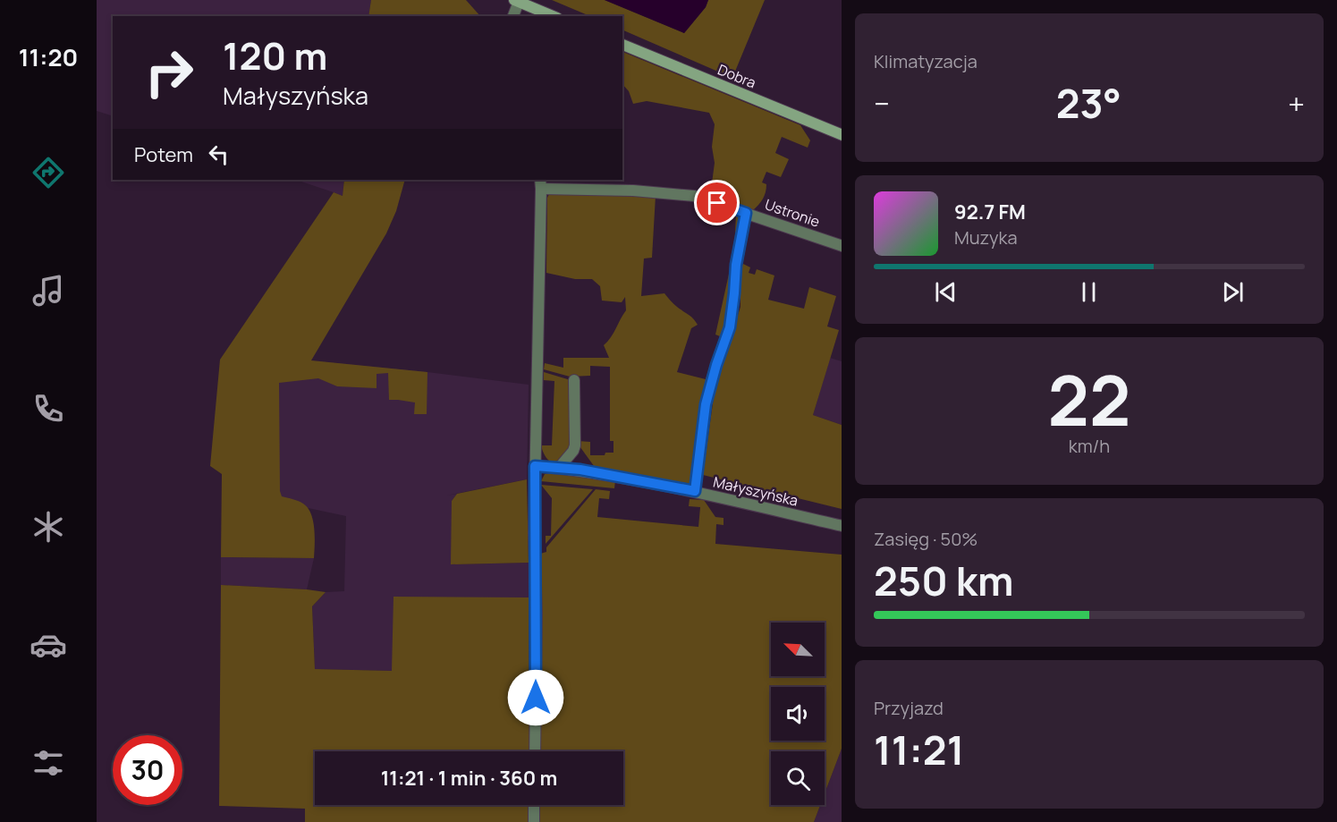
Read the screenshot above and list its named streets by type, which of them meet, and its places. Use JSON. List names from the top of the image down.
{
  "streets": {
    "street": ["Dobra", "Ustronie", "Małyszyńska"]
  },
  "north": "top left",
  "page": {
    "tabs": "11:20",
    "tile": [
      "Klimatyzacja",
      ["22", "km/h"],
      ["Zasięg · 50%", "250 km"],
      ["Przyjazd", "11:21"]
    ],
    "turn": ["120 m", "Małyszyńska"],
    "heat": ["−", "23°", "+"],
    "then": "Potem",
    "song": ["92.7 FM", "Muzyka"],
    "limit": "30",
    "trip": "11:21 · 1 min · 360 m"
  }
}
